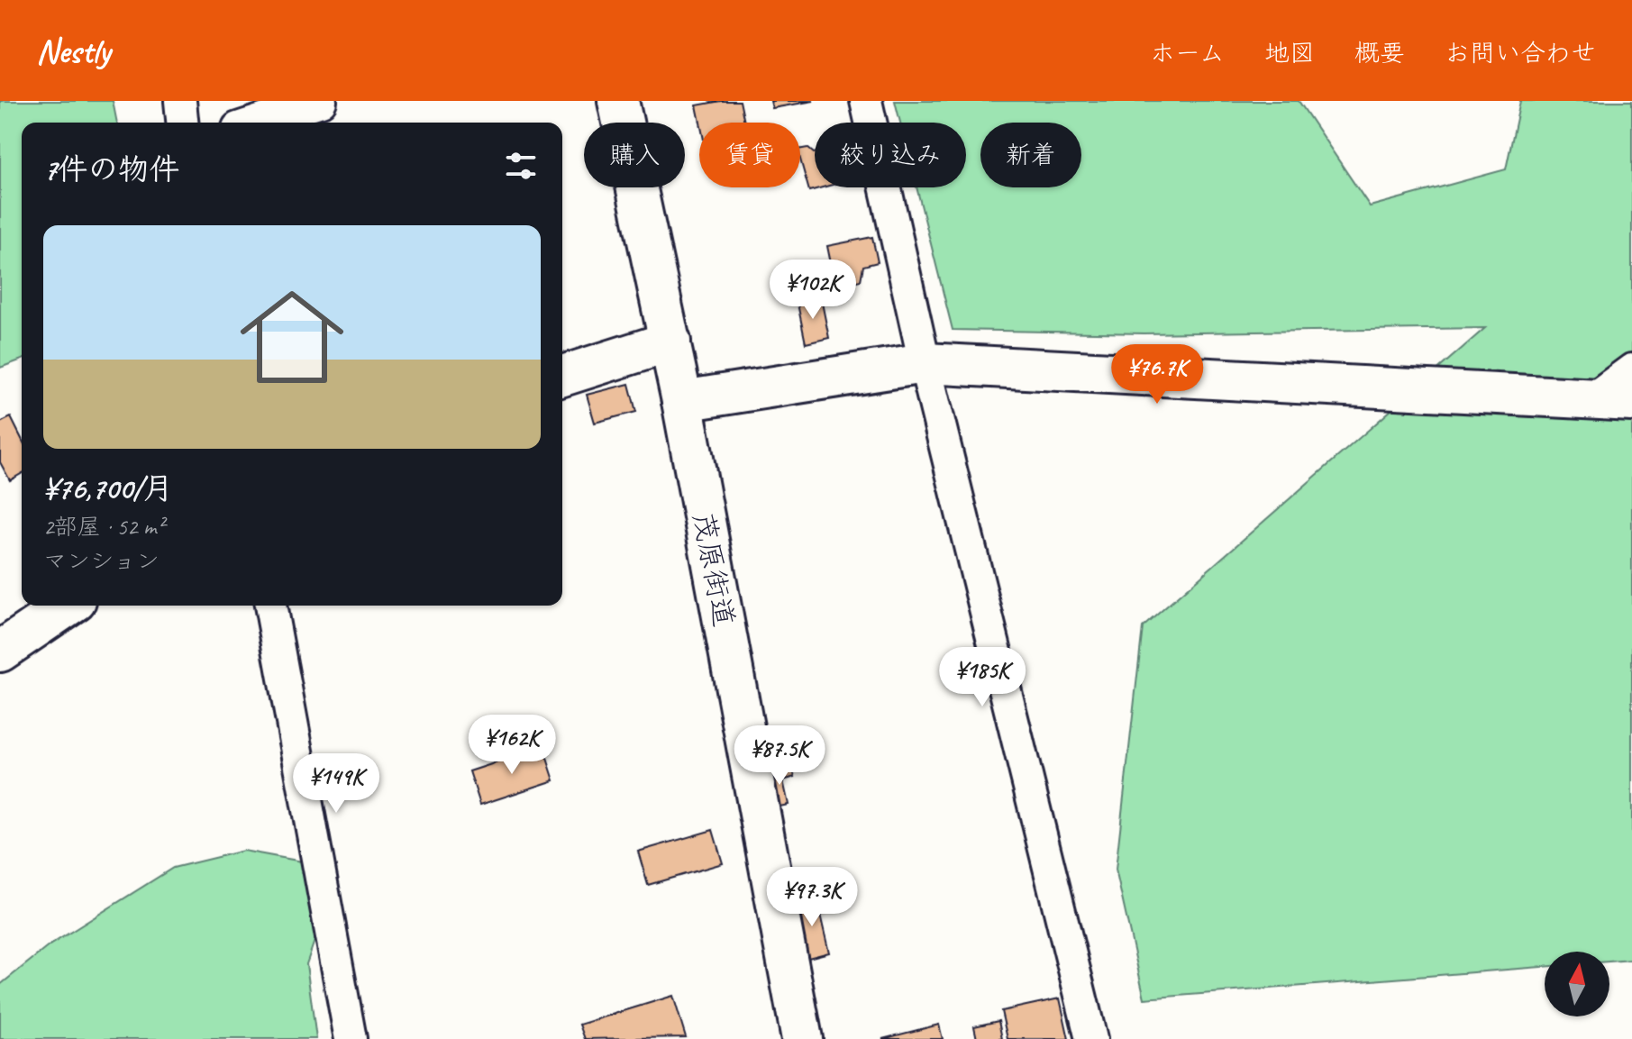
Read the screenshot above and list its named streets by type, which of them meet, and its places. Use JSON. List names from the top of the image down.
{
  "streets": {
    "main road": ["茂原街道"]
  },
  "north": "top",
  "page": {
    "header": "Nestly",
    "nav": [
      "ホーム",
      "地図",
      "概要",
      "お問い合わせ"
    ],
    "chip": [
      "購入",
      "賃貸",
      "絞り込み",
      "新着"
    ],
    "heading": "7件の物件",
    "list": [
      {
        "name": "¥76,700/月",
        "note": "2部屋 · 52 m² · マンション"
      }
    ],
    "price": [
      "¥102K",
      "¥76.7K",
      "¥185K",
      "¥162K",
      "¥87.5K",
      "¥149K",
      "¥97.3K"
    ]
  }
}
